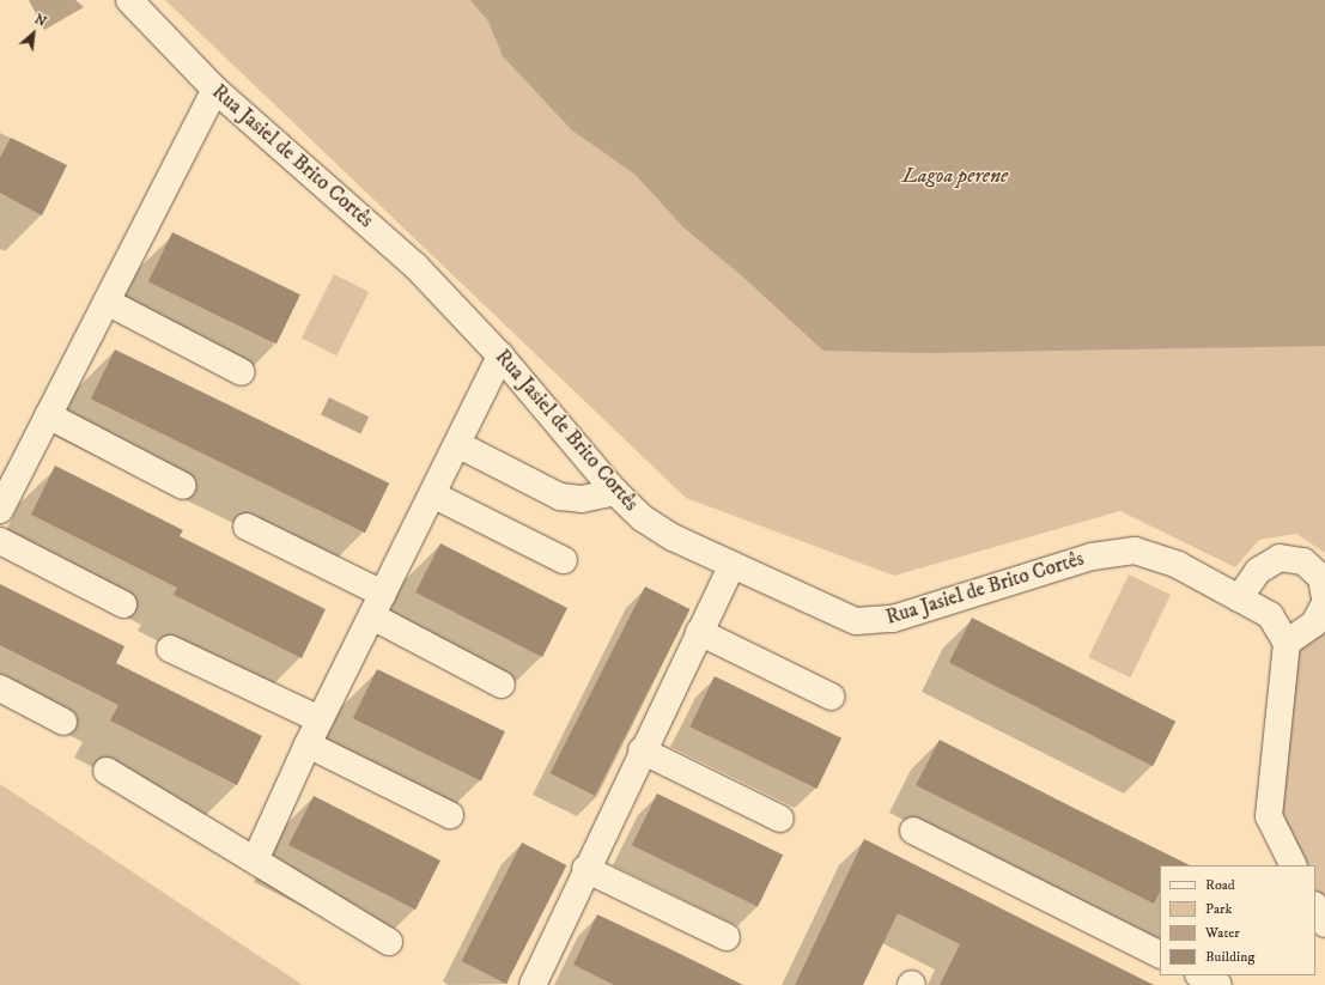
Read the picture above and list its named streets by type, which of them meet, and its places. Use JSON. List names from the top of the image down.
{
  "streets": {
    "street": ["Rua Jasiel de Brito Cortês"]
  },
  "water": ["Lagoa perene"],
  "legend": [
    "Road",
    "Park",
    "Water",
    "Building"
  ],
  "north": "top right"
}
